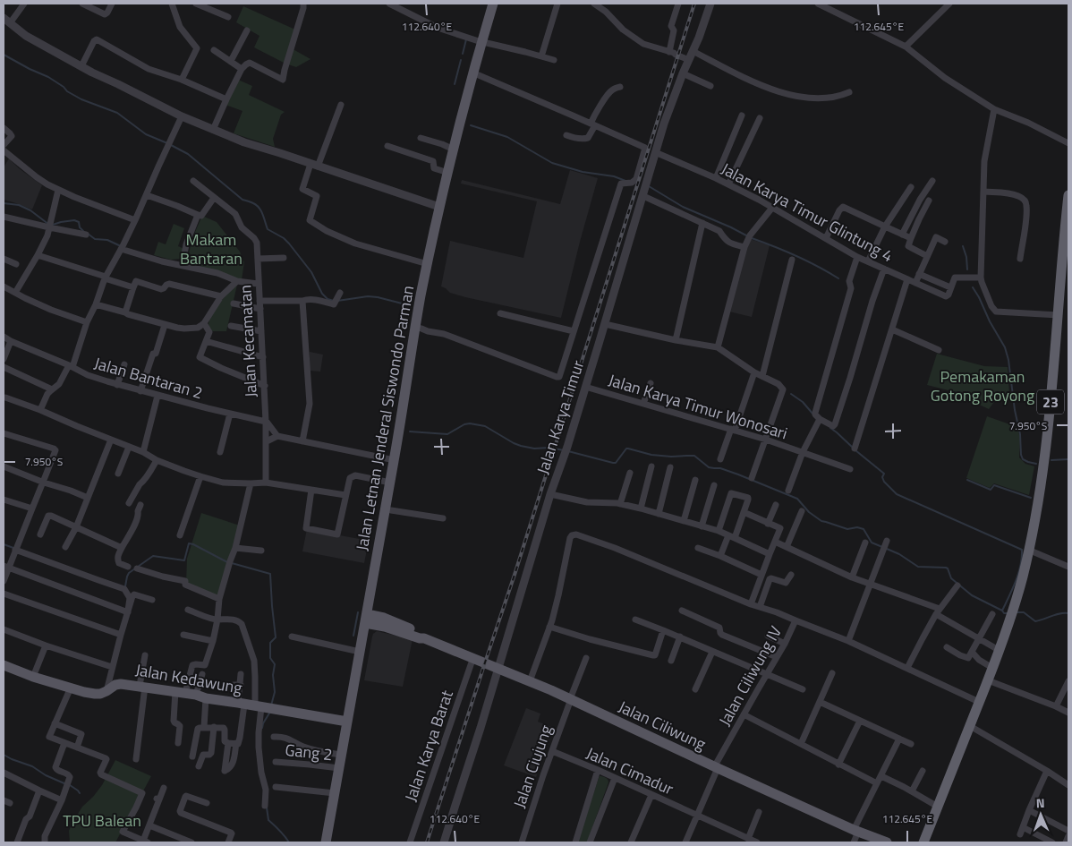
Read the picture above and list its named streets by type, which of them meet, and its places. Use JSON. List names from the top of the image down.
{
  "streets": {
    "highway": ["23"],
    "main road": ["Jalan Letnan Jenderal Siswondo Parman", "Jalan Kedawung", "Jalan Ciliwung"],
    "street": [
      "Jalan Karya Timur Glintung 4",
      "Jalan Kecamatan",
      "Jalan Bantaran 2",
      "Jalan Karya Timur Wonosari",
      "Jalan Karya Timur",
      "Jalan Ciliwung IV",
      "Jalan Karya Barat",
      "Gang 2",
      "Jalan Ciujung",
      "Jalan Cimadur"
    ]
  },
  "crossings": [
    ["Jalan Karya Timur Glintung 4", "Jalan Karya Timur"],
    ["Jalan Kecamatan", "Jalan Bantaran 2"],
    ["Jalan Karya Timur Wonosari", "Jalan Karya Timur"],
    ["Jalan Karya Timur", "Jalan Ciliwung"],
    ["Jalan Letnan Jenderal Siswondo Parman", "Jalan Kedawung"],
    ["Jalan Letnan Jenderal Siswondo Parman", "Jalan Ciliwung"],
    ["Jalan Letnan Jenderal Siswondo Parman", "Gang 2"],
    ["Jalan Ciliwung IV", "Jalan Ciliwung"],
    ["Jalan Ciliwung IV", "Jalan Cimadur"],
    ["Jalan Ciliwung", "Jalan Karya Barat"],
    ["Jalan Ciliwung", "Jalan Ciujung"],
    ["Jalan Ciujung", "Jalan Cimadur"]
  ],
  "parks": ["Makam Bantaran", "Pemakaman Gotong Royong", "TPU Balean"],
  "north": "top",
  "coordinates": ["112.640°E", "112.645°E", "7.950°S"]
}
